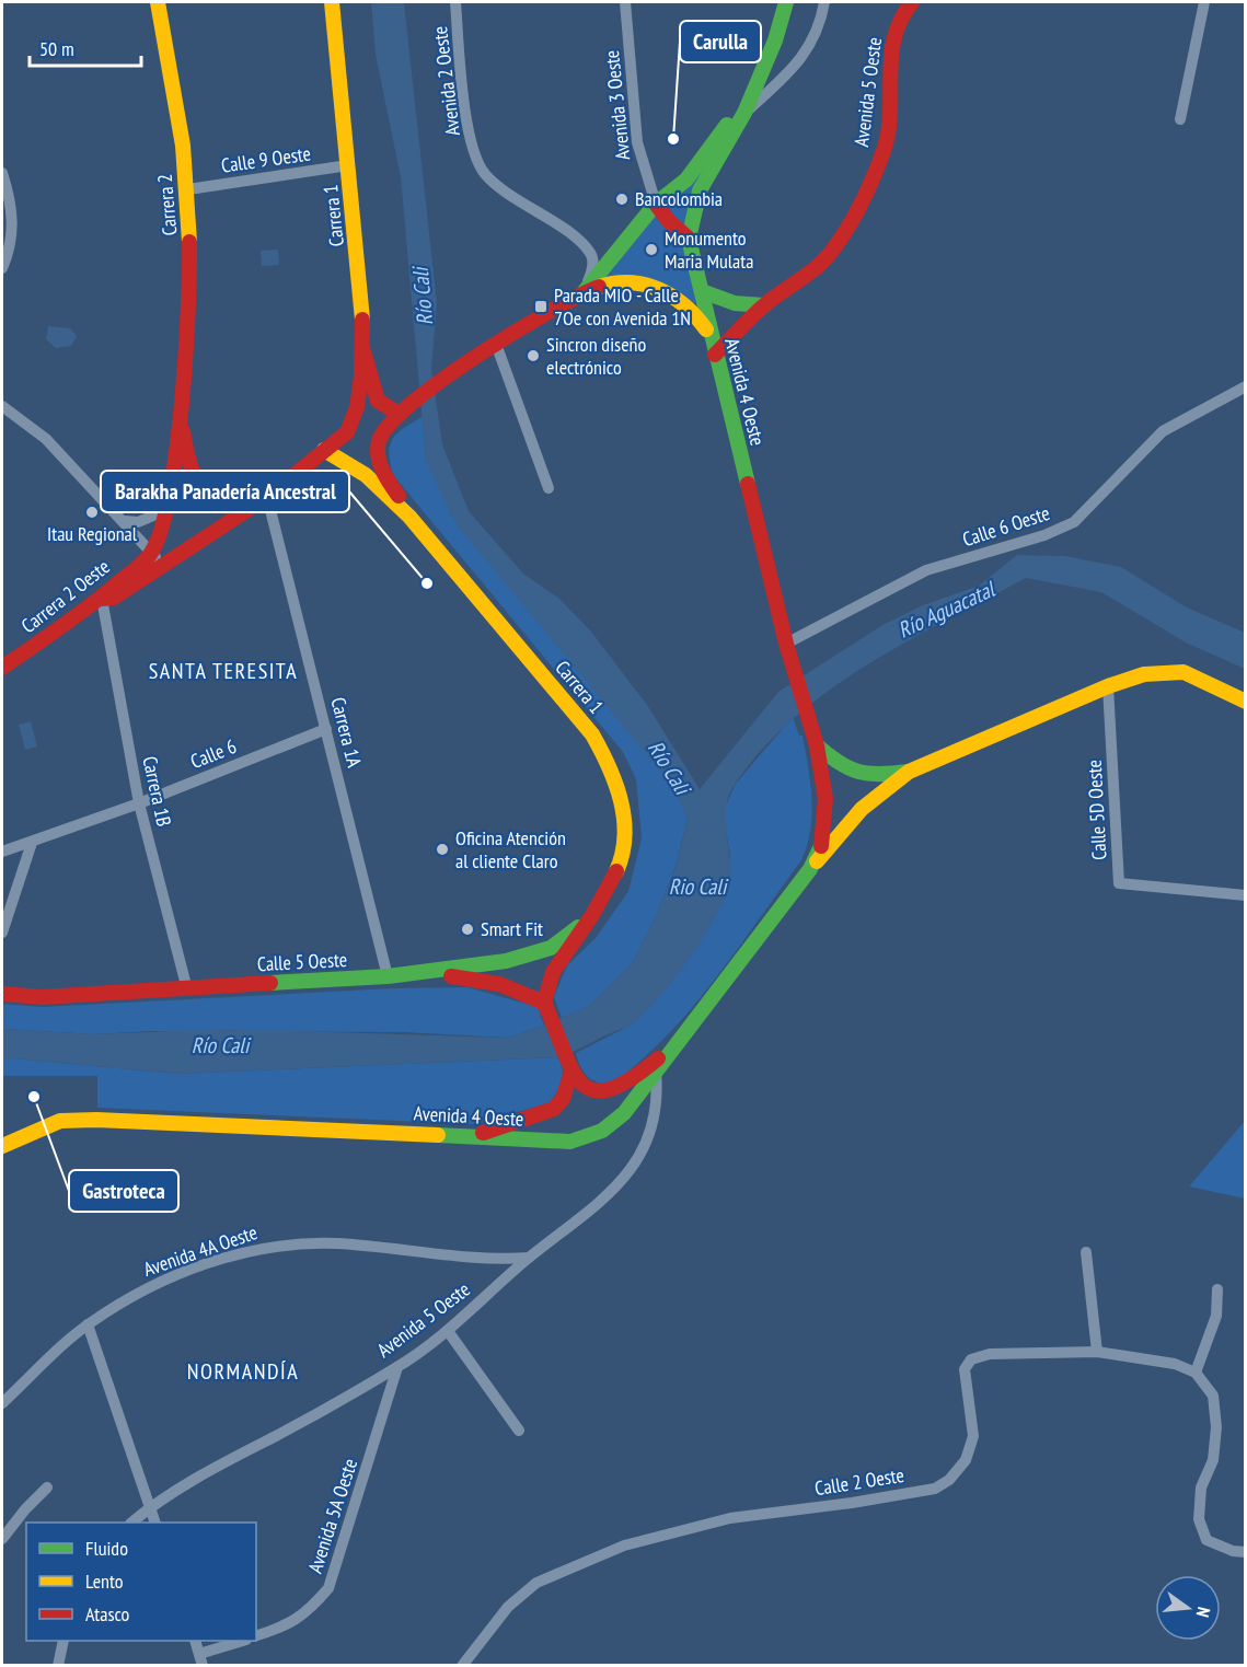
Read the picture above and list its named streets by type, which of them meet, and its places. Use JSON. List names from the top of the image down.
{
  "streets": {
    "main road": [
      "Avenida 5 Oeste",
      "Carrera 2",
      "Carrera 1",
      "Avenida 4 Oeste",
      "Carrera 2 Oeste",
      "Calle 5 Oeste"
    ],
    "street": [
      "Avenida 2 Oeste",
      "Avenida 3 Oeste",
      "Calle 9 Oeste",
      "Calle 6 Oeste",
      "Carrera 1A",
      "Calle 6",
      "Carrera 1B",
      "Calle 5D Oeste",
      "Avenida 4A Oeste",
      "Calle 2 Oeste",
      "Avenida 5A Oeste"
    ]
  },
  "crossings": [
    ["Avenida 2 Oeste", "Avenida 4 Oeste"],
    ["Avenida 5 Oeste", "Avenida 4 Oeste"],
    ["Avenida 5 Oeste", "Avenida 4A Oeste"],
    ["Avenida 5 Oeste", "Avenida 5A Oeste"],
    ["Avenida 3 Oeste", "Avenida 4 Oeste"],
    ["Calle 9 Oeste", "Carrera 2"],
    ["Calle 9 Oeste", "Carrera 1"],
    ["Carrera 2", "Carrera 1"],
    ["Carrera 2", "Carrera 2 Oeste"],
    ["Carrera 1", "Carrera 2 Oeste"],
    ["Carrera 1", "Carrera 1A"],
    ["Carrera 1", "Carrera 1B"],
    ["Carrera 1", "Calle 5 Oeste"],
    ["Avenida 4 Oeste", "Calle 6 Oeste"],
    ["Avenida 4 Oeste", "Calle 5D Oeste"],
    ["Carrera 2 Oeste", "Carrera 1B"],
    ["Carrera 1A", "Calle 6"],
    ["Carrera 1A", "Calle 5 Oeste"],
    ["Calle 6", "Carrera 1B"],
    ["Carrera 1B", "Calle 5 Oeste"]
  ],
  "districts": ["SANTA TERESITA", "NORMANDÍA"],
  "water": ["Río Cali", "Río Aguacatal", "Rio Cali"],
  "places": {
    "other": [
      "Carulla",
      "Bancolombia",
      "Monumento Maria Mulata",
      "Sincron diseño electrónico",
      "Itau Regional",
      "Barakha Panadería Ancestral",
      "Oficina Atención al cliente Claro",
      "Smart Fit",
      "Gastroteca"
    ],
    "transit": ["Parada MIO - Calle 7Oe con Avenida 1N"]
  },
  "legend": ["Fluido", "Lento", "Atasco"],
  "scale_bar": "50 m",
  "north": "right"
}
